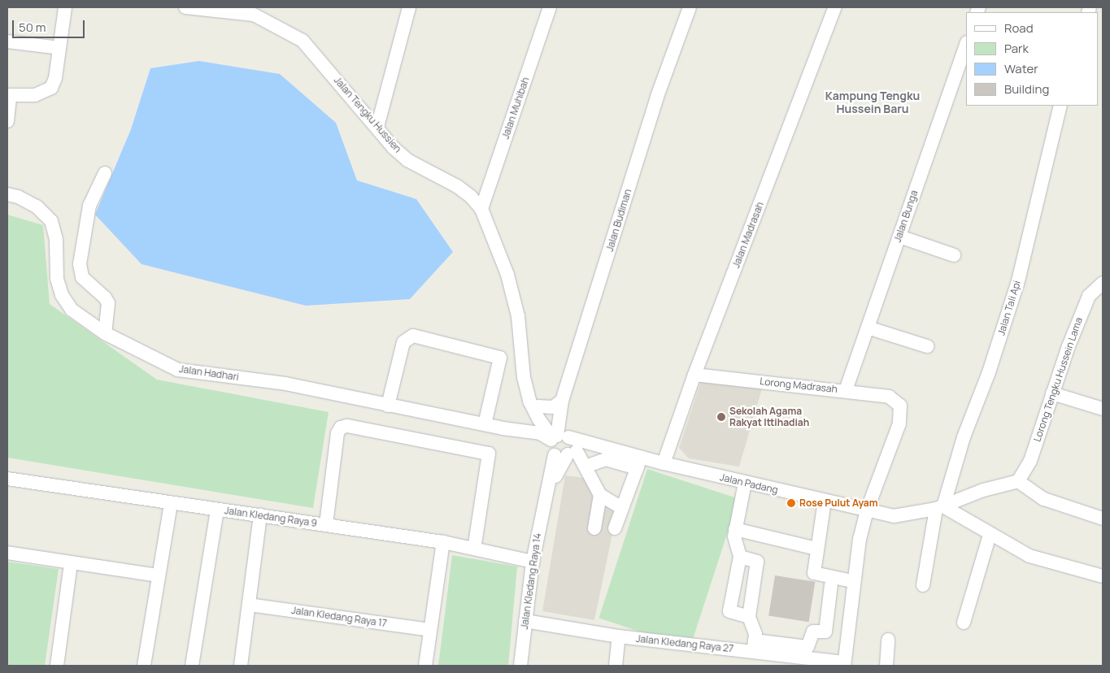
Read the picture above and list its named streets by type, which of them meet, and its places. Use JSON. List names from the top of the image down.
{
  "streets": {
    "street": [
      "Jalan Muhibah",
      "Jalan Tengku Hussien",
      "Jalan Bunga",
      "Jalan Budiman",
      "Jalan Madrasah",
      "Jalan Tali Api",
      "Jalan Hadhari",
      "Lorong Tengku Hussein Lama",
      "Lorong Madrasah",
      "Jalan Padang",
      "Jalan Kledang Raya 9",
      "Jalan Kledang Raya 14",
      "Jalan Kledang Raya 17",
      "Jalan Kledang Raya 27"
    ]
  },
  "crossings": [
    ["Jalan Muhibah", "Jalan Tengku Hussien"],
    ["Jalan Bunga", "Lorong Madrasah"],
    ["Jalan Budiman", "Jalan Hadhari"],
    ["Jalan Budiman", "Jalan Padang"],
    ["Jalan Budiman", "Jalan Kledang Raya 14"],
    ["Jalan Madrasah", "Lorong Madrasah"],
    ["Jalan Madrasah", "Jalan Padang"],
    ["Jalan Tali Api", "Jalan Padang"],
    ["Jalan Hadhari", "Jalan Padang"],
    ["Jalan Hadhari", "Jalan Kledang Raya 14"],
    ["Lorong Tengku Hussein Lama", "Jalan Padang"],
    ["Lorong Madrasah", "Jalan Padang"],
    ["Jalan Padang", "Jalan Kledang Raya 14"],
    ["Jalan Kledang Raya 9", "Jalan Kledang Raya 14"],
    ["Jalan Kledang Raya 14", "Jalan Kledang Raya 27"]
  ],
  "districts": ["Kampung Tengku Hussein Baru"],
  "places": ["Sekolah Agama Rakyat Ittihadiah", "Rose Pulut Ayam"],
  "legend": [
    "Road",
    "Park",
    "Water",
    "Building"
  ],
  "scale_bar": "50 m"
}
